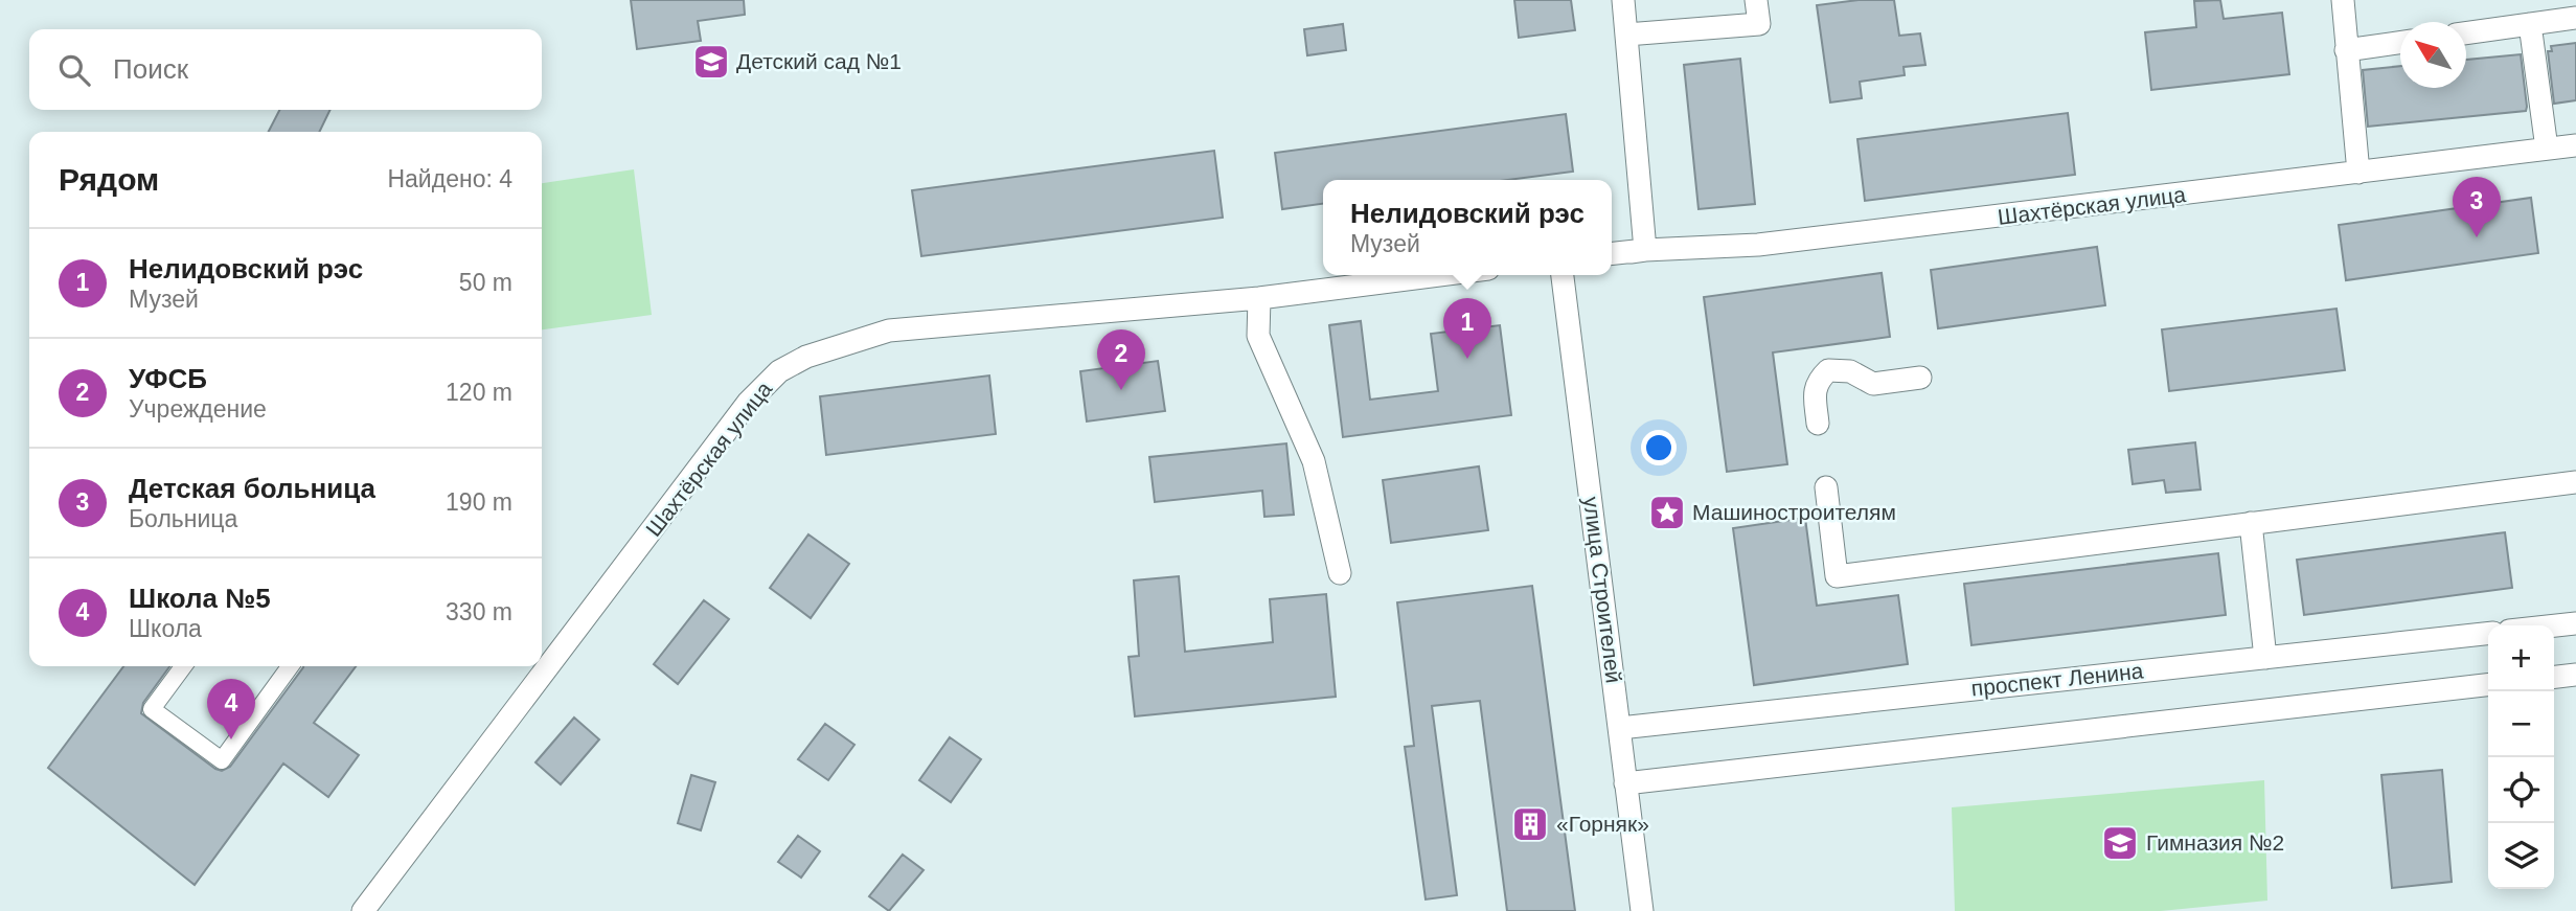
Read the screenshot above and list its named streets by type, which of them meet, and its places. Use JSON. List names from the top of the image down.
{
  "streets": {
    "street": ["Шахтёрская улица", "улица Строителей", "проспект Ленина"]
  },
  "crossings": [
    ["улица Строителей", "проспект Ленина"]
  ],
  "places": {
    "school or university": ["Детский сад №1", "Гимназия №2"],
    "place": ["Машиностроителям"],
    "building": ["«Горняк»"]
  },
  "north": "top left",
  "page": {
    "search": "Поиск",
    "heading": ["Рядом", "Найдено: 4"],
    "pins": [
      "3",
      "1",
      "2",
      "4"
    ],
    "popup": ["Нелидовский рэс", "Музей"],
    "list": [
      {
        "mark": "1",
        "name": "Нелидовский рэс",
        "note": "Музей",
        "value": "50 m"
      },
      {
        "mark": "2",
        "name": "УФСБ",
        "note": "Учреждение",
        "value": "120 m"
      },
      {
        "mark": "3",
        "name": "Детская больница",
        "note": "Больница",
        "value": "190 m"
      },
      {
        "mark": "4",
        "name": "Школа №5",
        "note": "Школа",
        "value": "330 m"
      }
    ],
    "map_buttons": ["+", "−"]
  }
}
